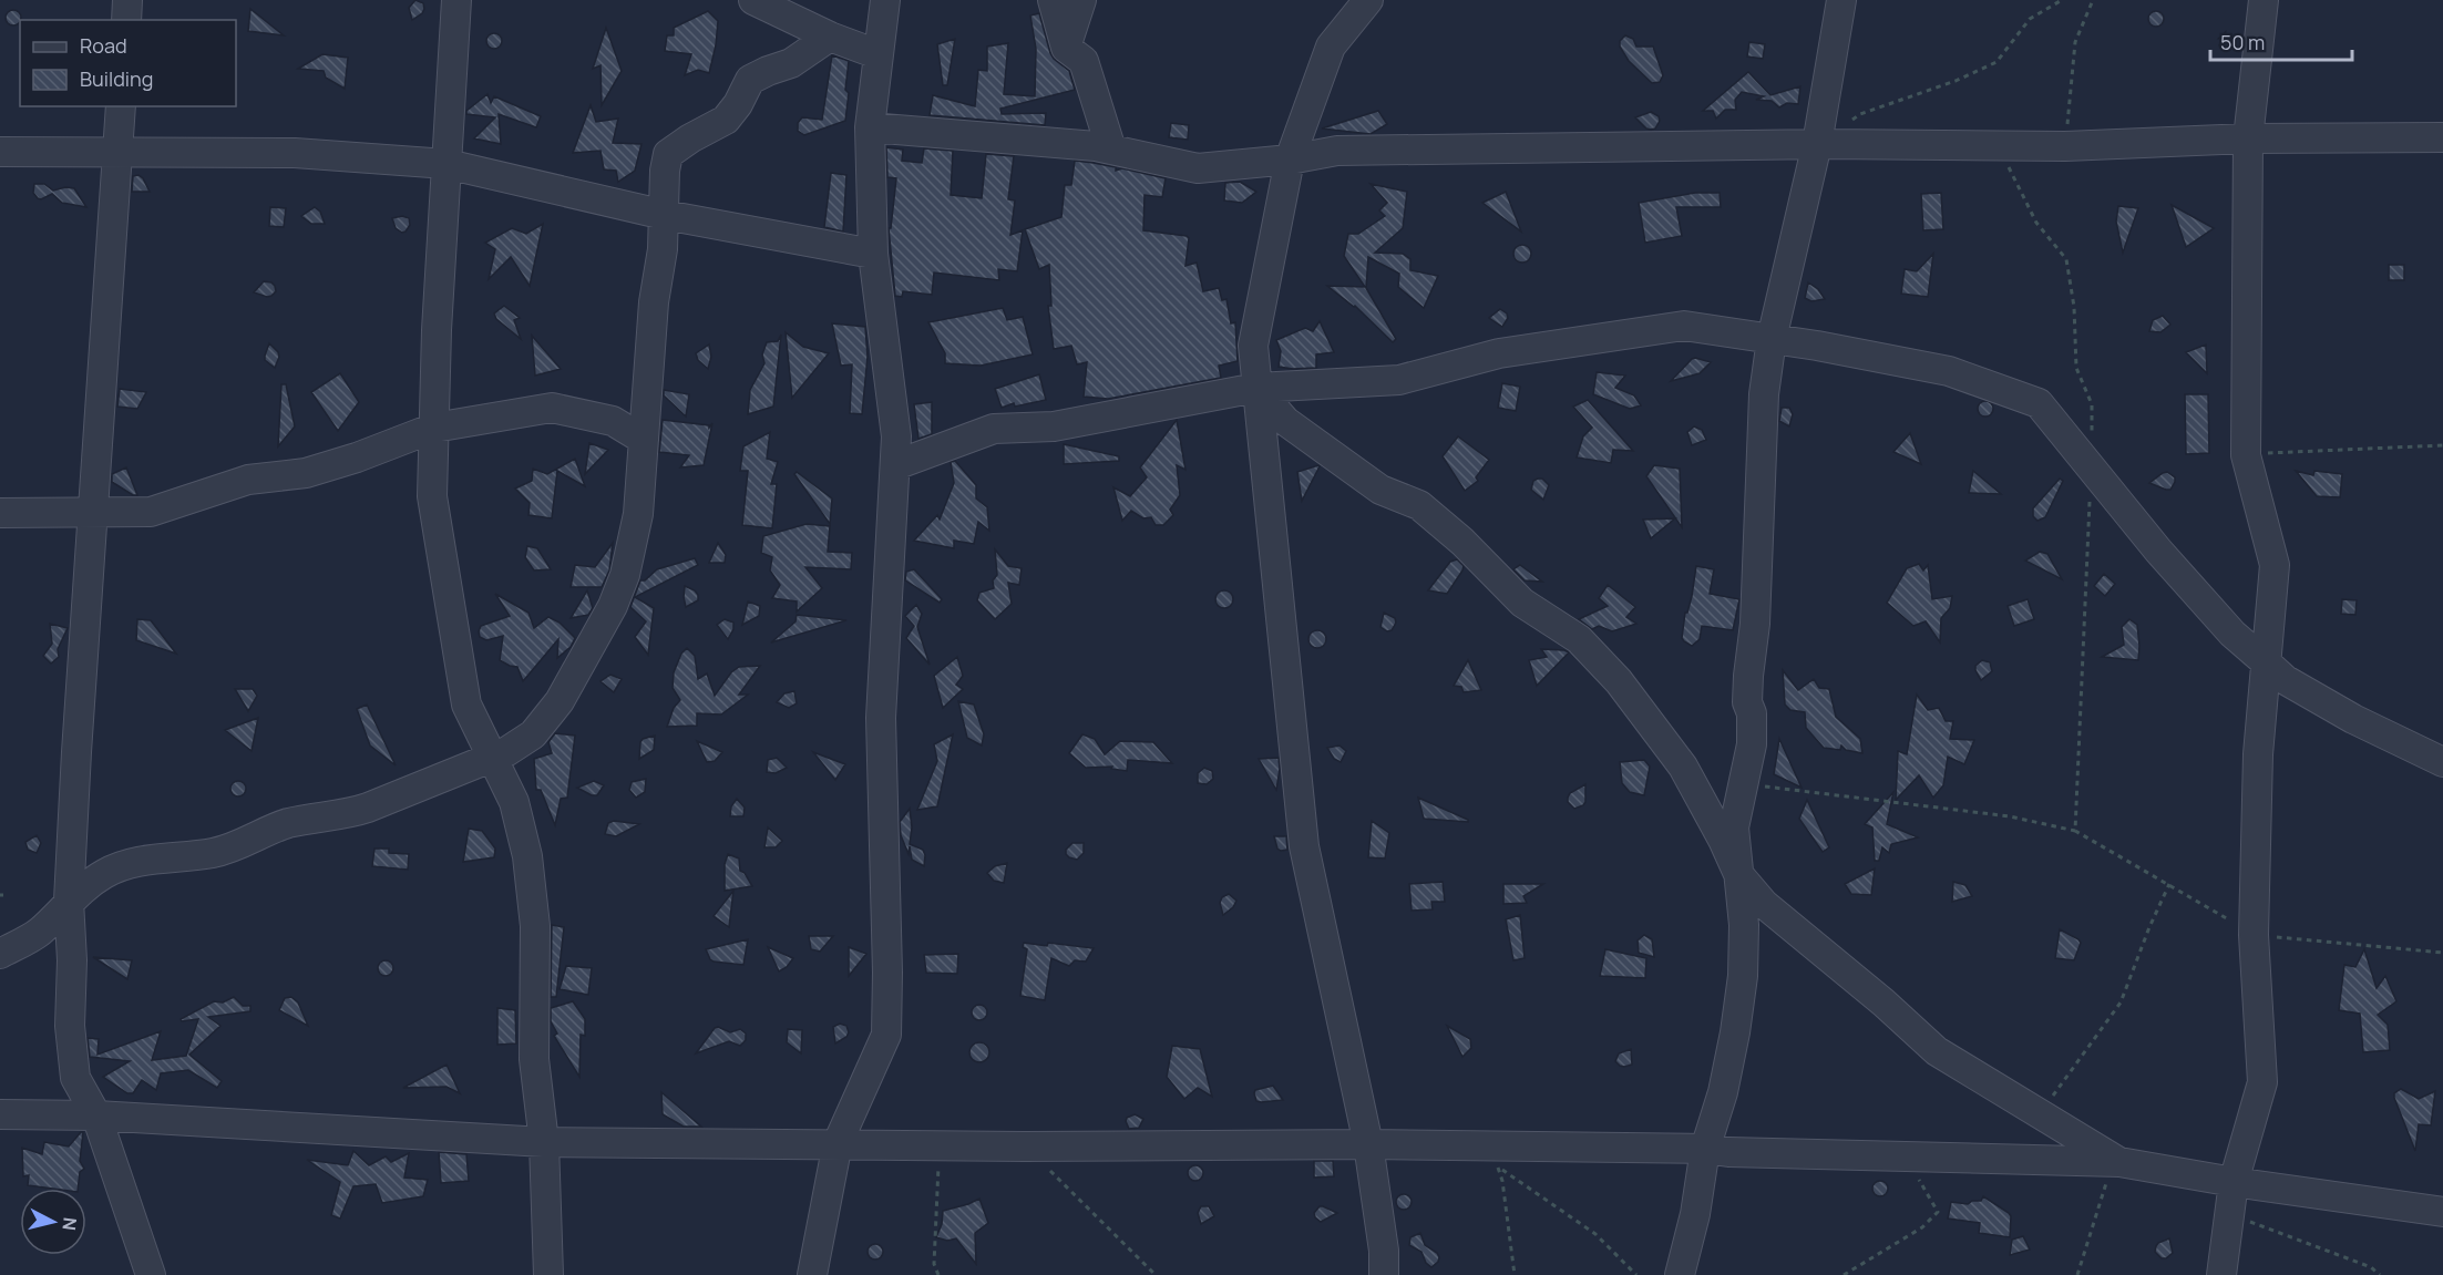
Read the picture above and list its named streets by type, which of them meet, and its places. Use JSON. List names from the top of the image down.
{
  "legend": ["Road", "Building"],
  "scale_bar": "50 m",
  "north": "right"
}
